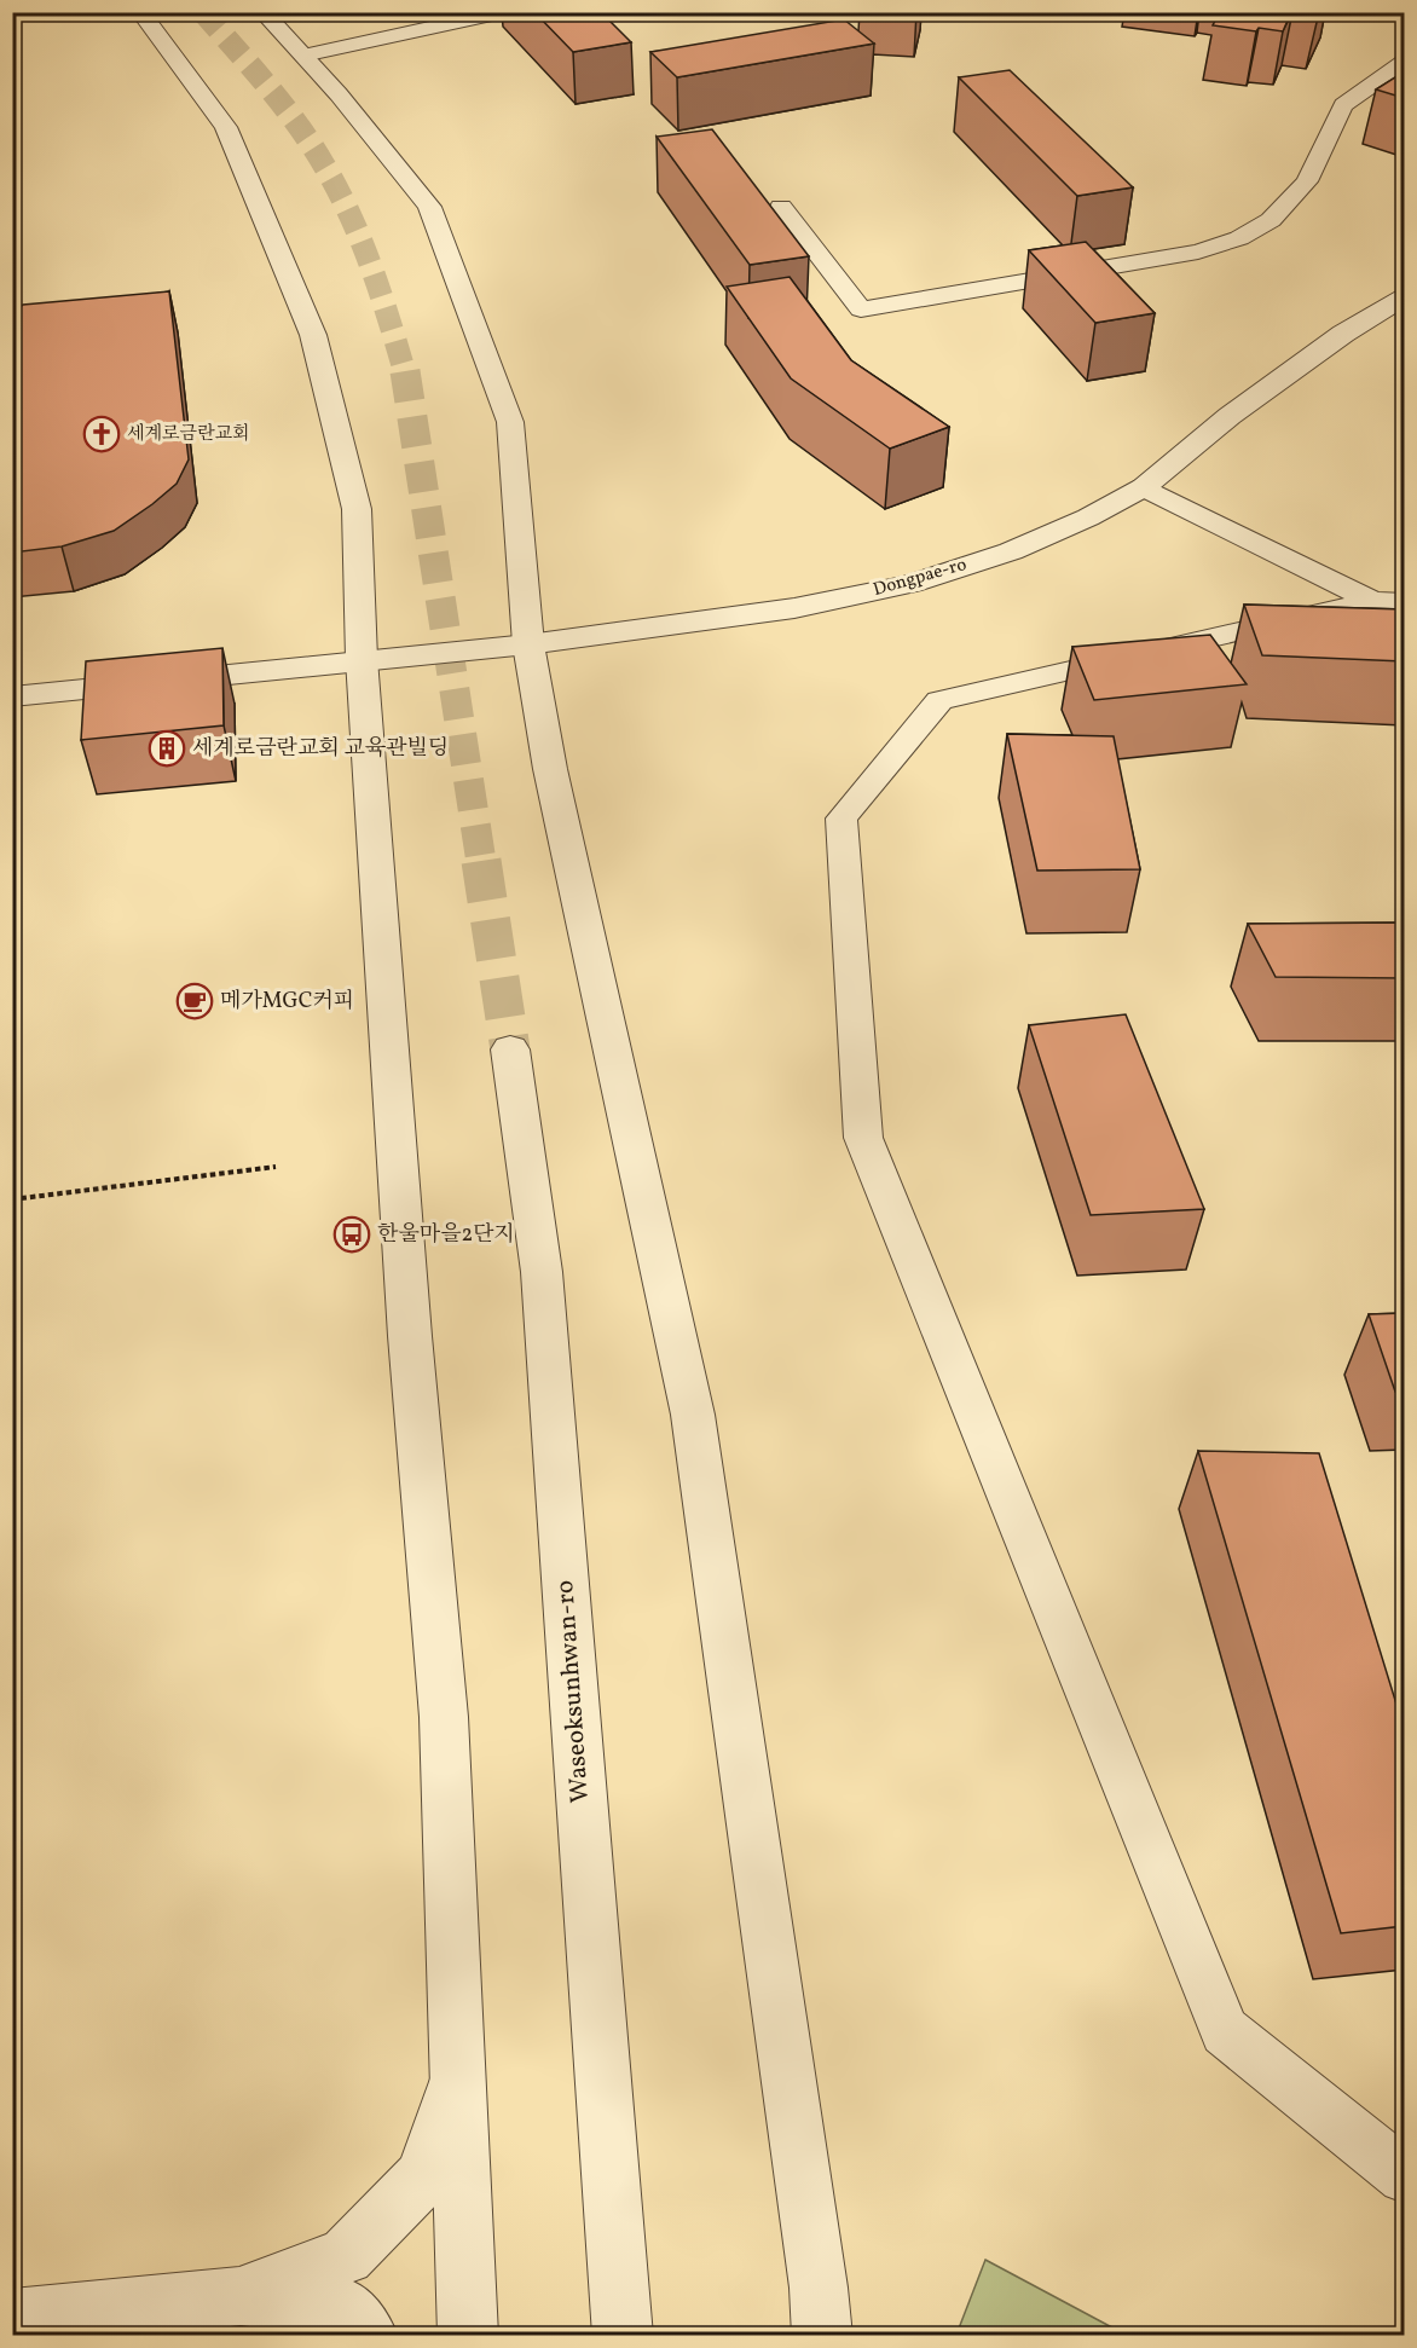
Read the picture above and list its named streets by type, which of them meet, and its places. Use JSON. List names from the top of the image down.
{
  "streets": {
    "street": ["Dongpae-ro", "Waseoksunhwan-ro"]
  },
  "places": {
    "church": ["세계로금란교회"],
    "building": ["세계로금란교회 교육관빌딩"],
    "cafe": ["메가MGC커피"],
    "bus stop": ["한울마을2단지"]
  }
}
